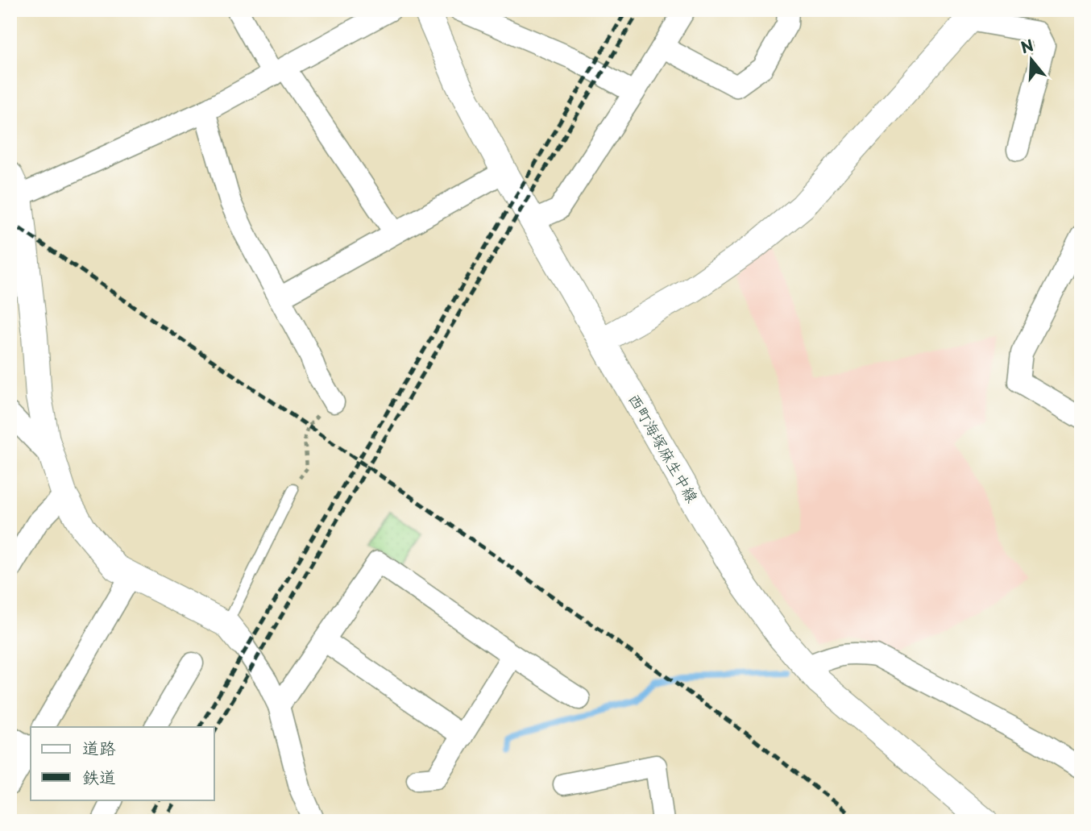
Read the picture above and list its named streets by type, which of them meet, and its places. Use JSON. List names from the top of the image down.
{
  "streets": {
    "street": ["西町海塚麻生中線"]
  },
  "legend": ["道路", "鉄道"],
  "north": "top"
}
